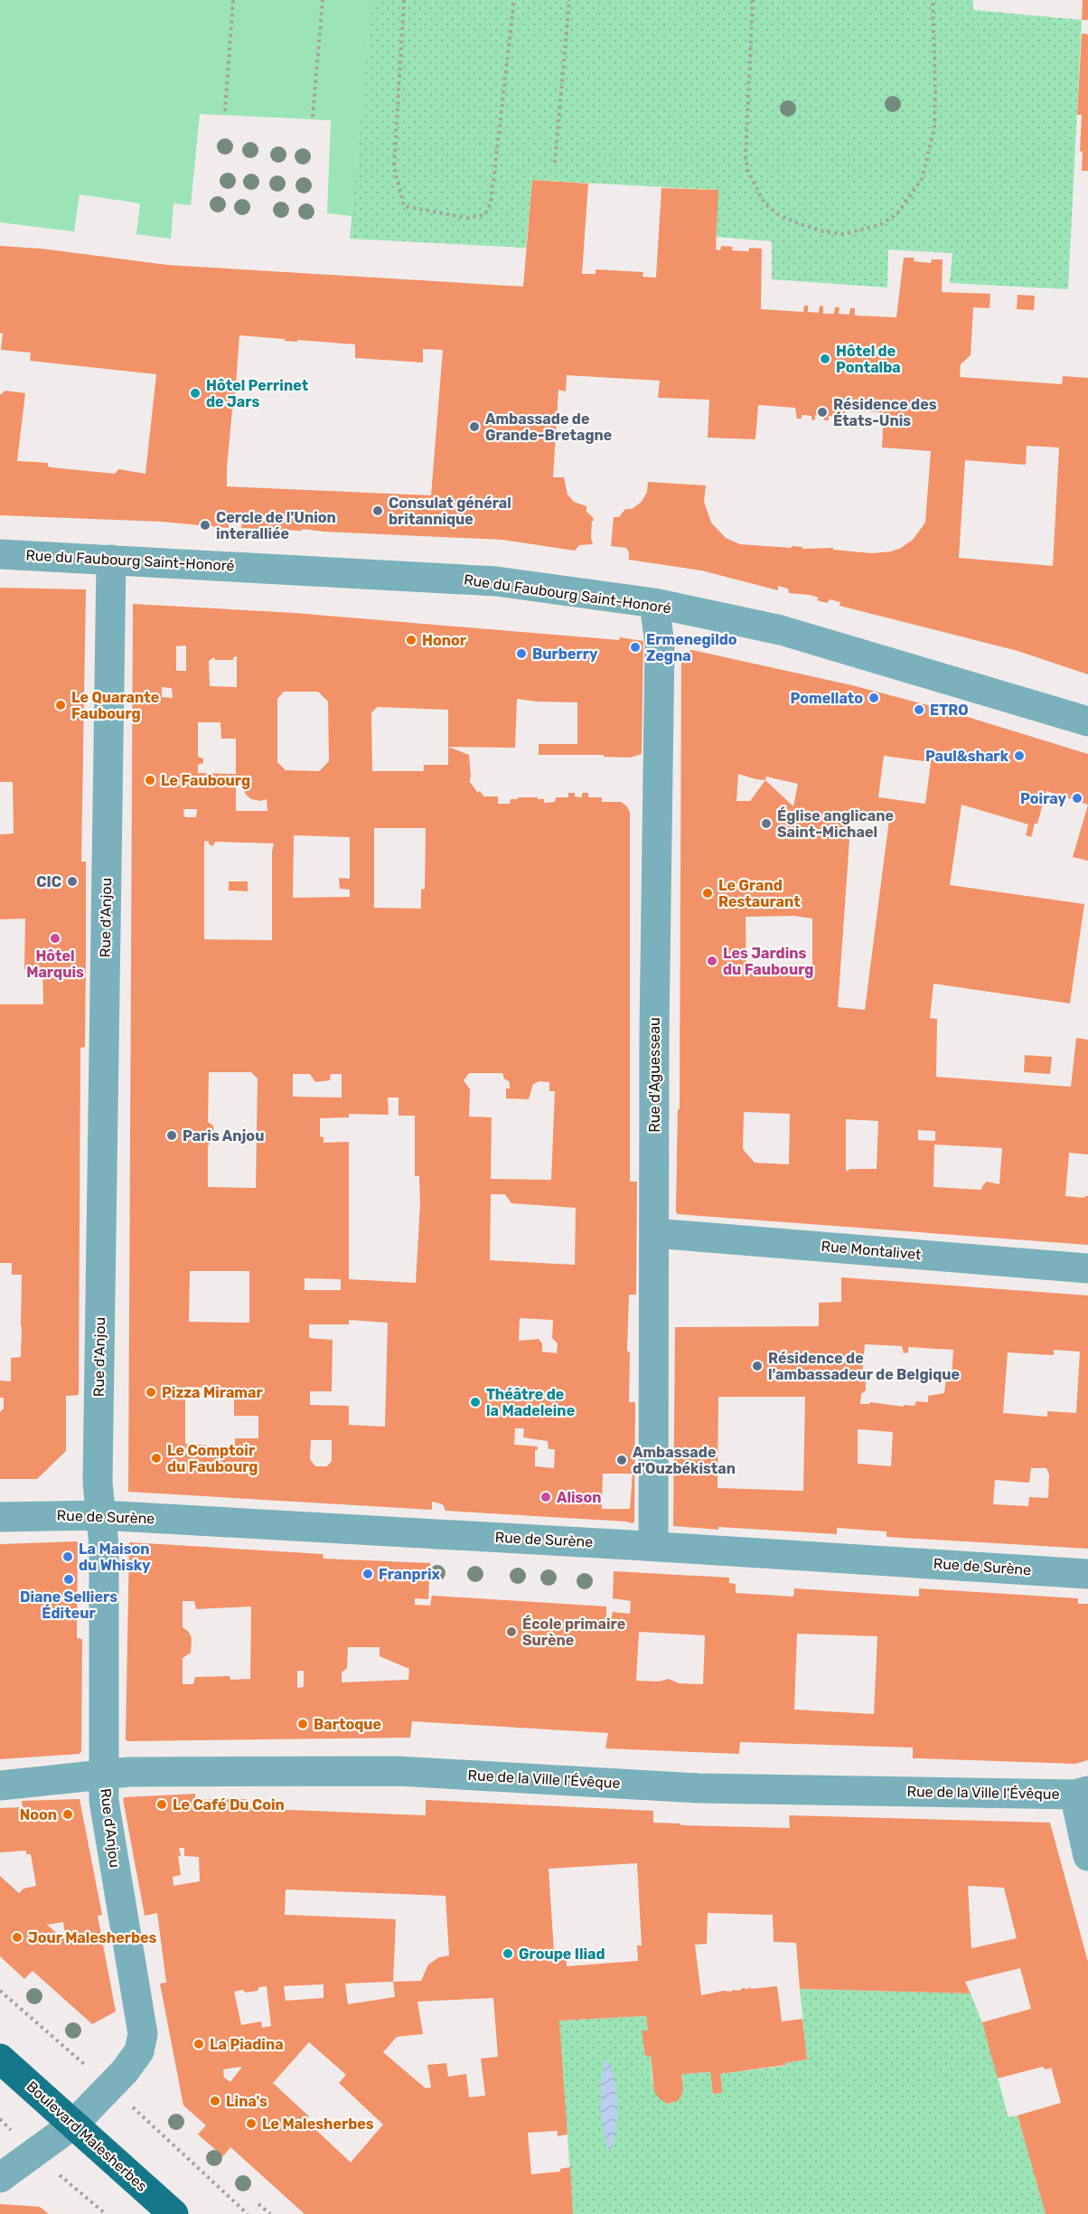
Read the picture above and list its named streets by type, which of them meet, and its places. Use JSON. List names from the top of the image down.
{
  "streets": {
    "main road": ["Boulevard Malesherbes"],
    "street": [
      "Rue du Faubourg Saint-Honoré",
      "Rue d'Anjou",
      "Rue d'Aguesseau",
      "Rue Montalivet",
      "Rue de Surène",
      "Rue de la Ville l'Évêque"
    ]
  },
  "crossings": [
    ["Rue du Faubourg Saint-Honoré", "Rue d'Anjou"],
    ["Rue du Faubourg Saint-Honoré", "Rue d'Aguesseau"],
    ["Rue d'Anjou", "Rue de Surène"],
    ["Rue d'Anjou", "Rue de la Ville l'Évêque"],
    ["Rue d'Anjou", "Boulevard Malesherbes"],
    ["Rue d'Aguesseau", "Rue Montalivet"],
    ["Rue d'Aguesseau", "Rue de Surène"]
  ],
  "places": [
    "Hôtel de Pontalba",
    "Hôtel Perrinet de Jars",
    "Résidence des États-Unis",
    "Ambassade de Grande-Bretagne",
    "Consulat général britannique",
    "Cercle de l'Union interalliée",
    "Honor",
    "Ermenegildo Zegna",
    "Burberry",
    "Pomellato",
    "Le Quarante Faubourg",
    "ETRO",
    "Paul&shark",
    "Le Faubourg",
    "Poiray",
    "Église anglicane Saint-Michael",
    "CIC",
    "Le Grand Restaurant",
    "Hôtel Marquis",
    "Les Jardins du Faubourg",
    "Paris Anjou",
    "Résidence de l'ambassadeur de Belgique",
    "Pizza Miramar",
    "Théâtre de la Madeleine",
    "Le Comptoir du Faubourg",
    "Ambassade d'Ouzbékistan",
    "Alison",
    "La Maison du Whisky",
    "Franprix",
    "Diane Selliers Éditeur",
    "École primaire Surène",
    "Bartoque",
    "Le Café Du Coin",
    "Noon",
    "Jour Malesherbes",
    "Groupe Iliad",
    "La Piadina",
    "Lina's",
    "Le Malesherbes"
  ]
}
